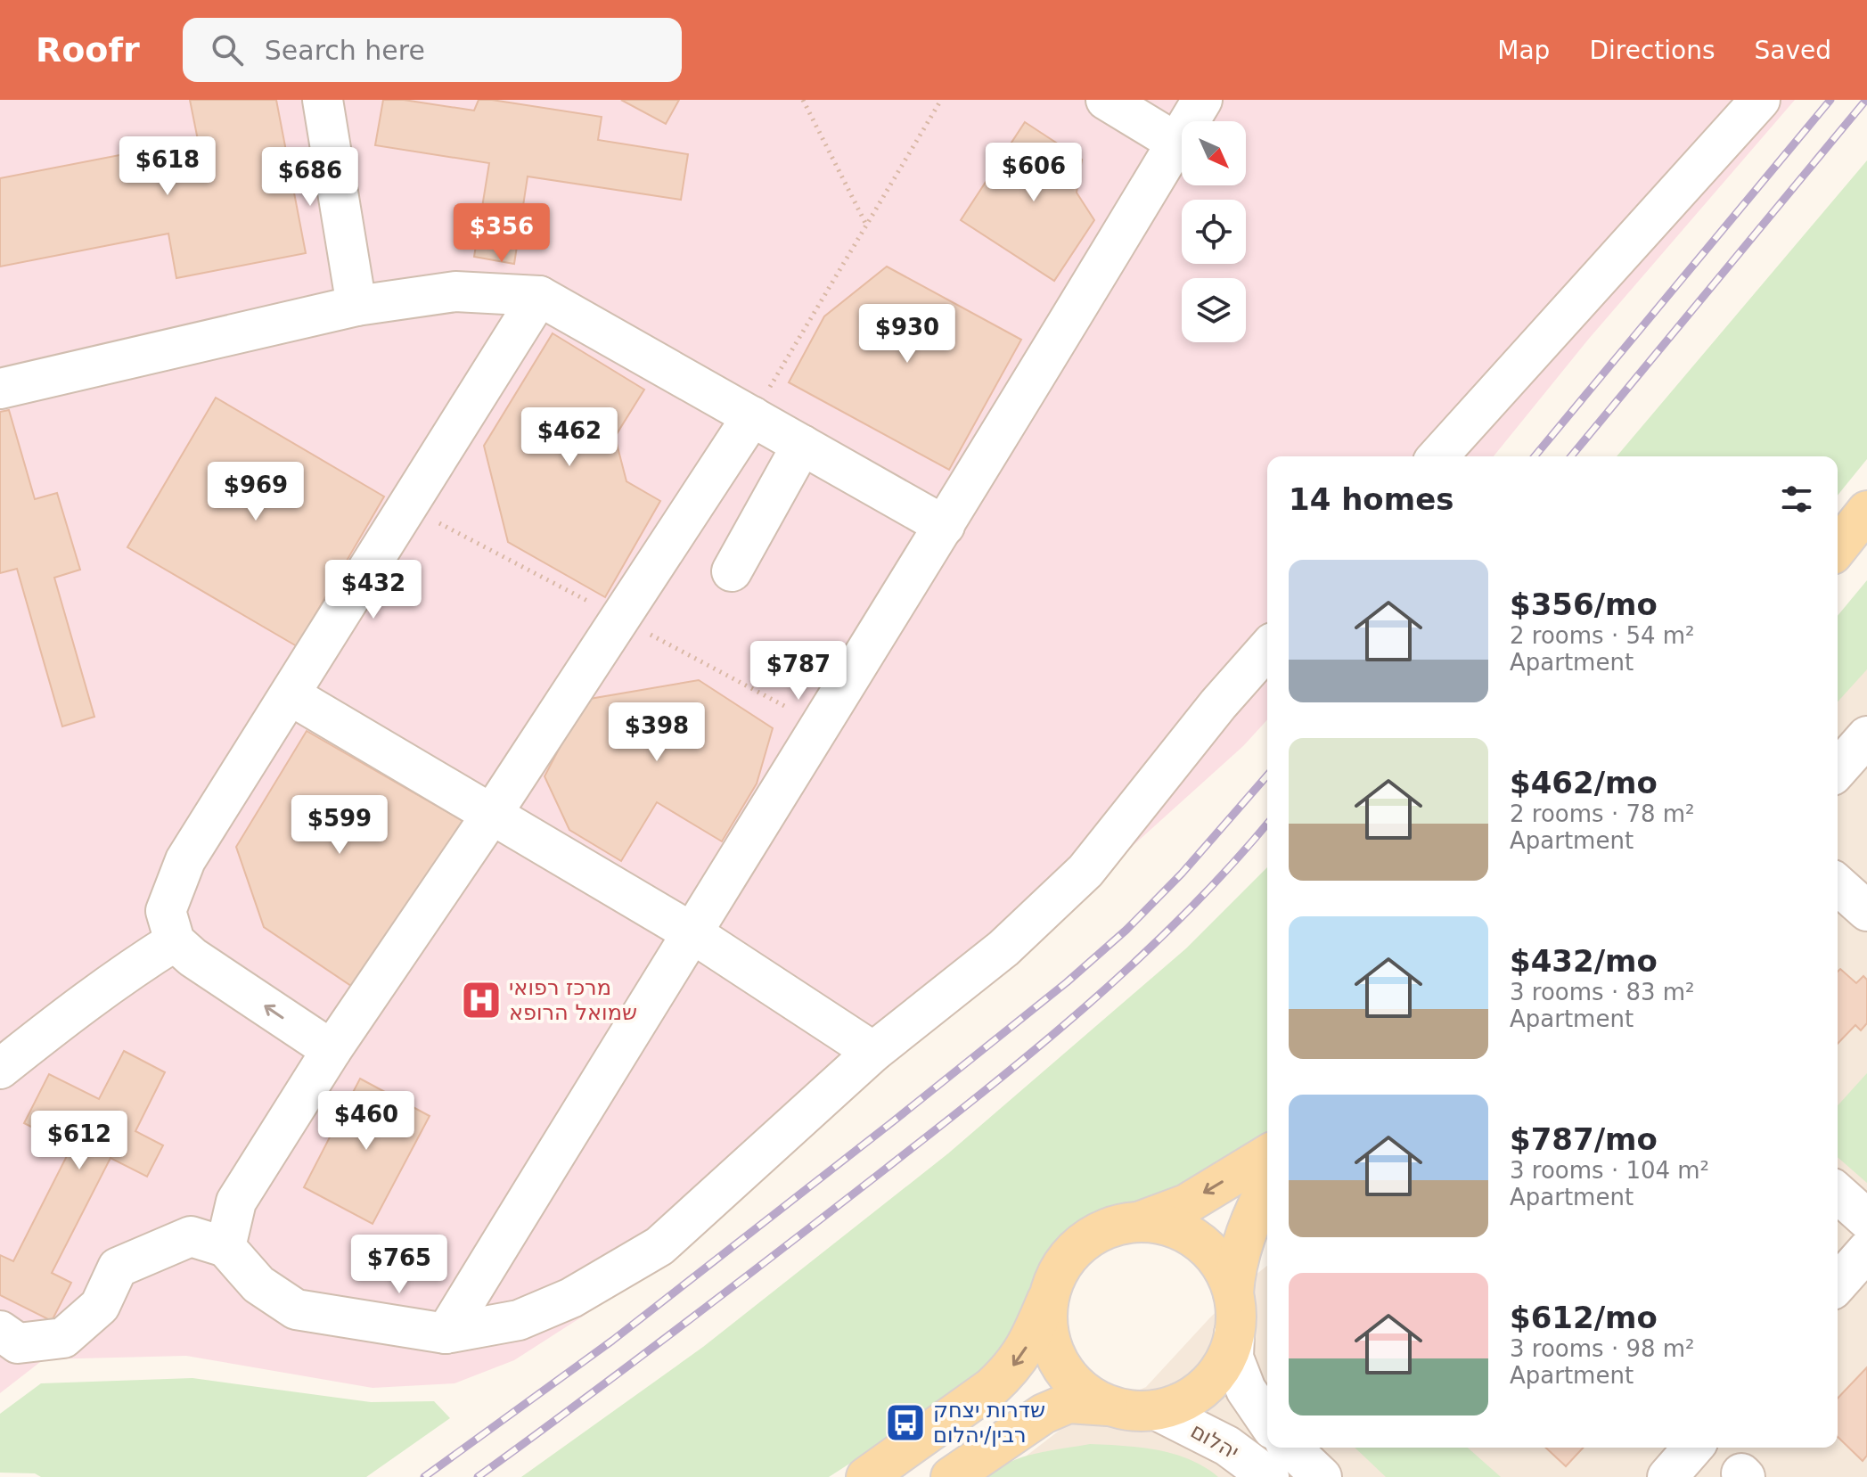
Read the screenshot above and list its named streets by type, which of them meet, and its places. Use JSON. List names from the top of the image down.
{
  "streets": {
    "street": ["יהלום"]
  },
  "places": {
    "hospital": ["מרכז רפואי שמואל הרופא"],
    "bus stop": ["שדרות יצחק רבין/יהלום"]
  },
  "north": "bottom right",
  "page": {
    "header": "Roofr",
    "search": "Search here",
    "nav": ["Map", "Directions", "Saved"],
    "price": [
      "$618",
      "$606",
      "$686",
      "$356",
      "$930",
      "$462",
      "$969",
      "$432",
      "$787",
      "$398",
      "$599",
      "$460",
      "$612",
      "$765"
    ],
    "heading": "14 homes",
    "list": [
      {
        "name": "$356/mo",
        "note": "2 rooms · 54 m² · Apartment"
      },
      {
        "name": "$462/mo",
        "note": "2 rooms · 78 m² · Apartment"
      },
      {
        "name": "$432/mo",
        "note": "3 rooms · 83 m² · Apartment"
      },
      {
        "name": "$787/mo",
        "note": "3 rooms · 104 m² · Apartment"
      },
      {
        "name": "$612/mo",
        "note": "3 rooms · 98 m² · Apartment"
      }
    ]
  }
}
